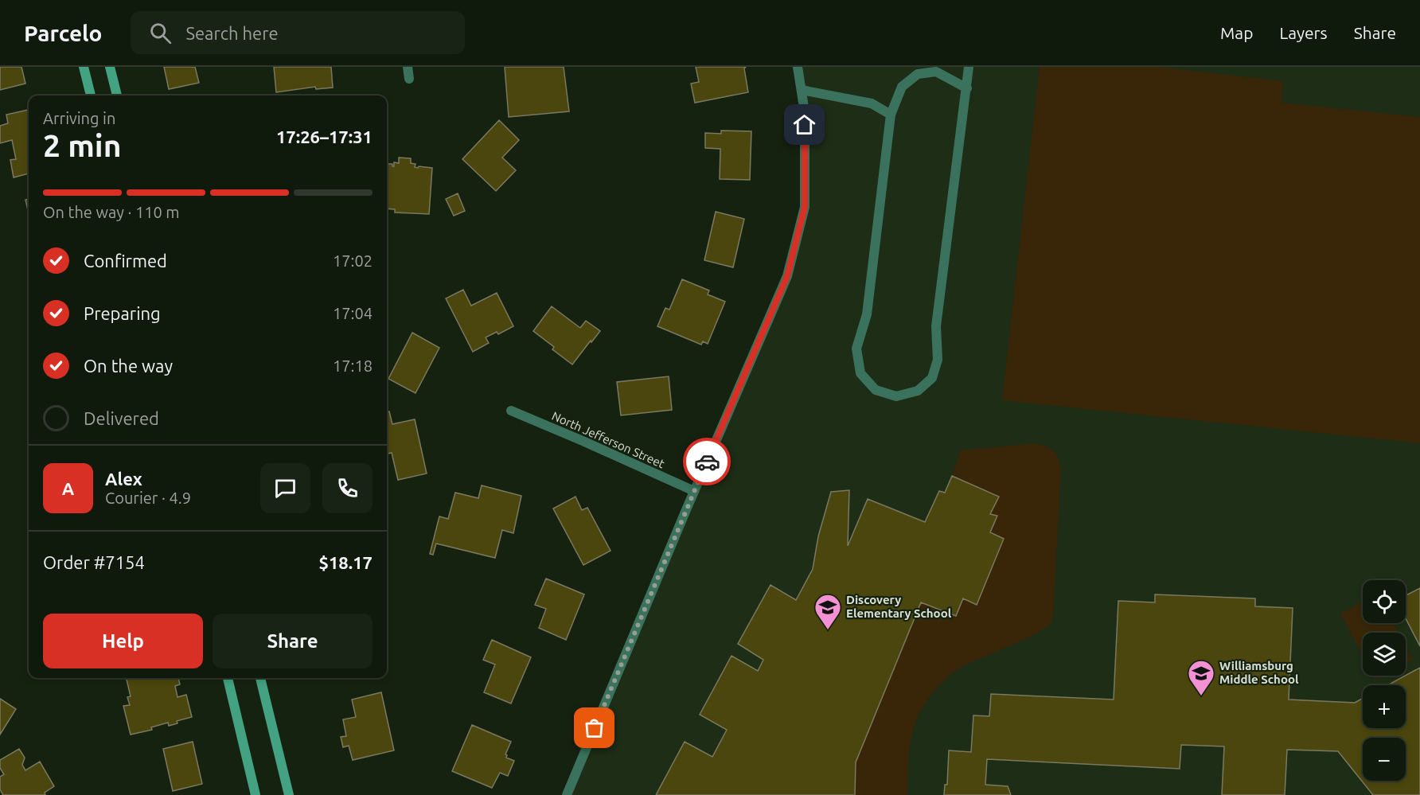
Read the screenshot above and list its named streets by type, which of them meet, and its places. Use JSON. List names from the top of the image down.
{
  "streets": {
    "street": ["North Jefferson Street"]
  },
  "places": {
    "school or university": ["Discovery Elementary School", "Williamsburg Middle School"]
  },
  "page": {
    "header": "Parcelo",
    "search": "Search here",
    "nav": ["Map", "Layers", "Share"],
    "heading": ["2 min", "Arriving in", "17:26–17:31"],
    "panel": [
      "Alex",
      "Courier · 4.9",
      "Order #7154",
      "$18.17"
    ],
    "bar": "On the way · 110 m",
    "list": [
      ["Confirmed", "17:02"],
      ["Preparing", "17:04"],
      ["On the way", "17:18"],
      "Delivered"
    ],
    "round": "A",
    "map_buttons": ["+", "−"],
    "buttons": ["Help", "Share"]
  }
}
